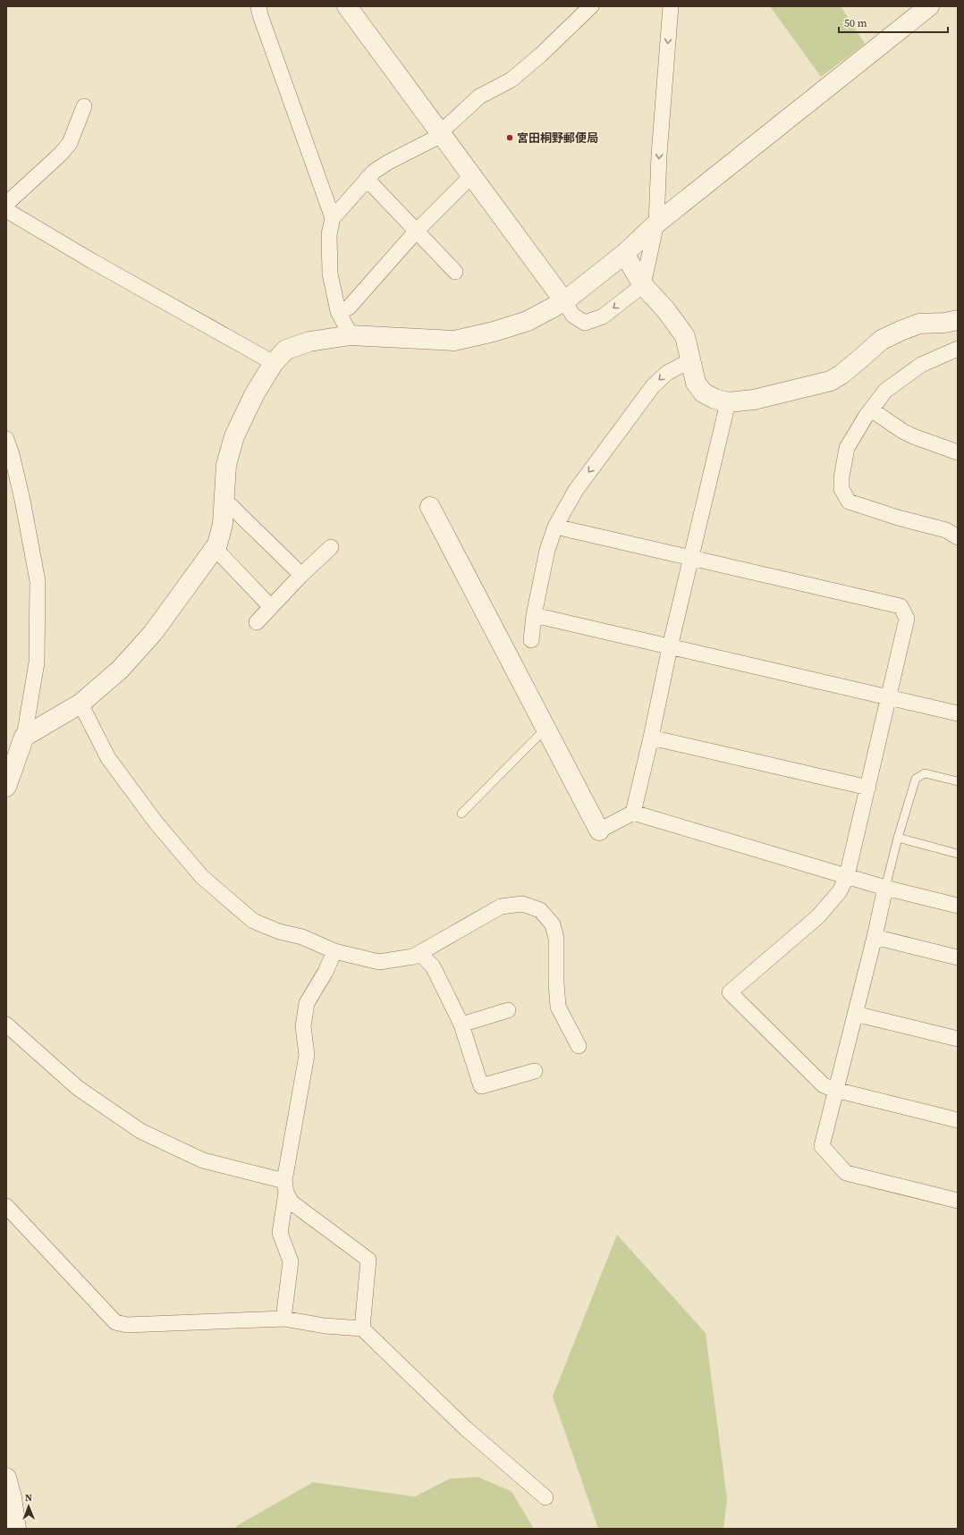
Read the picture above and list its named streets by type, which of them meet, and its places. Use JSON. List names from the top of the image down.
{
  "places": ["宮田桐野郵便局"],
  "scale_bar": "50 m",
  "north": "top"
}
